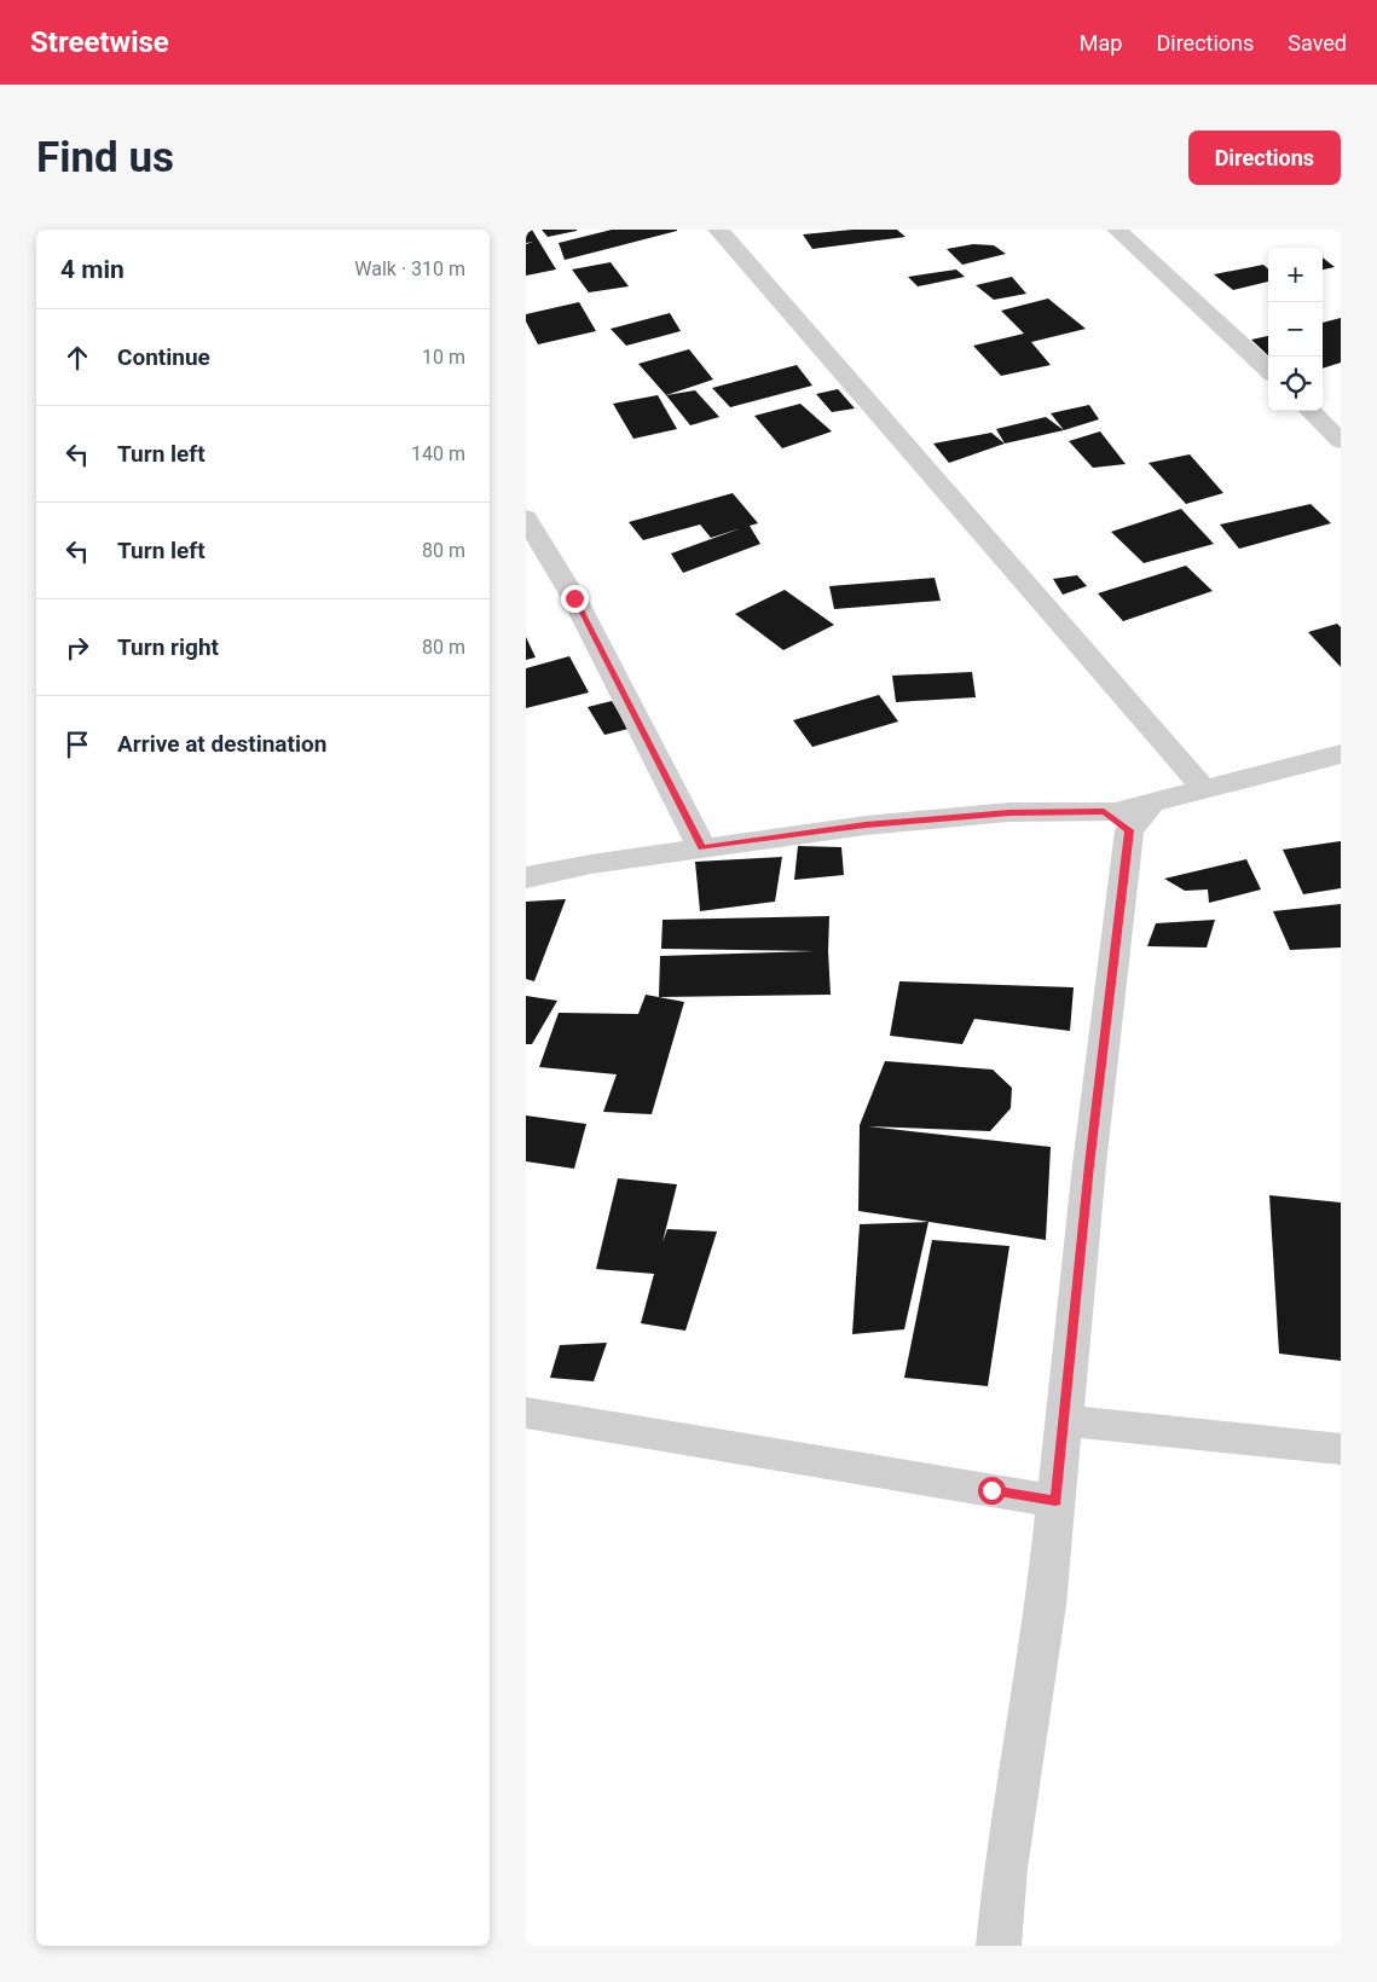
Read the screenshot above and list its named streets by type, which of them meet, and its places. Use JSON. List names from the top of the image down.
{
  "page": {
    "header": "Streetwise",
    "nav": ["Map", "Directions", "Saved"],
    "buttons": "Directions",
    "title": "Find us",
    "heading": ["4 min", "Walk · 310 m"],
    "map_buttons": ["+", "−"],
    "list": [
      ["Continue", "10 m"],
      ["Turn left", "140 m"],
      ["Turn left", "80 m"],
      ["Turn right", "80 m"],
      "Arrive at destination"
    ]
  }
}
